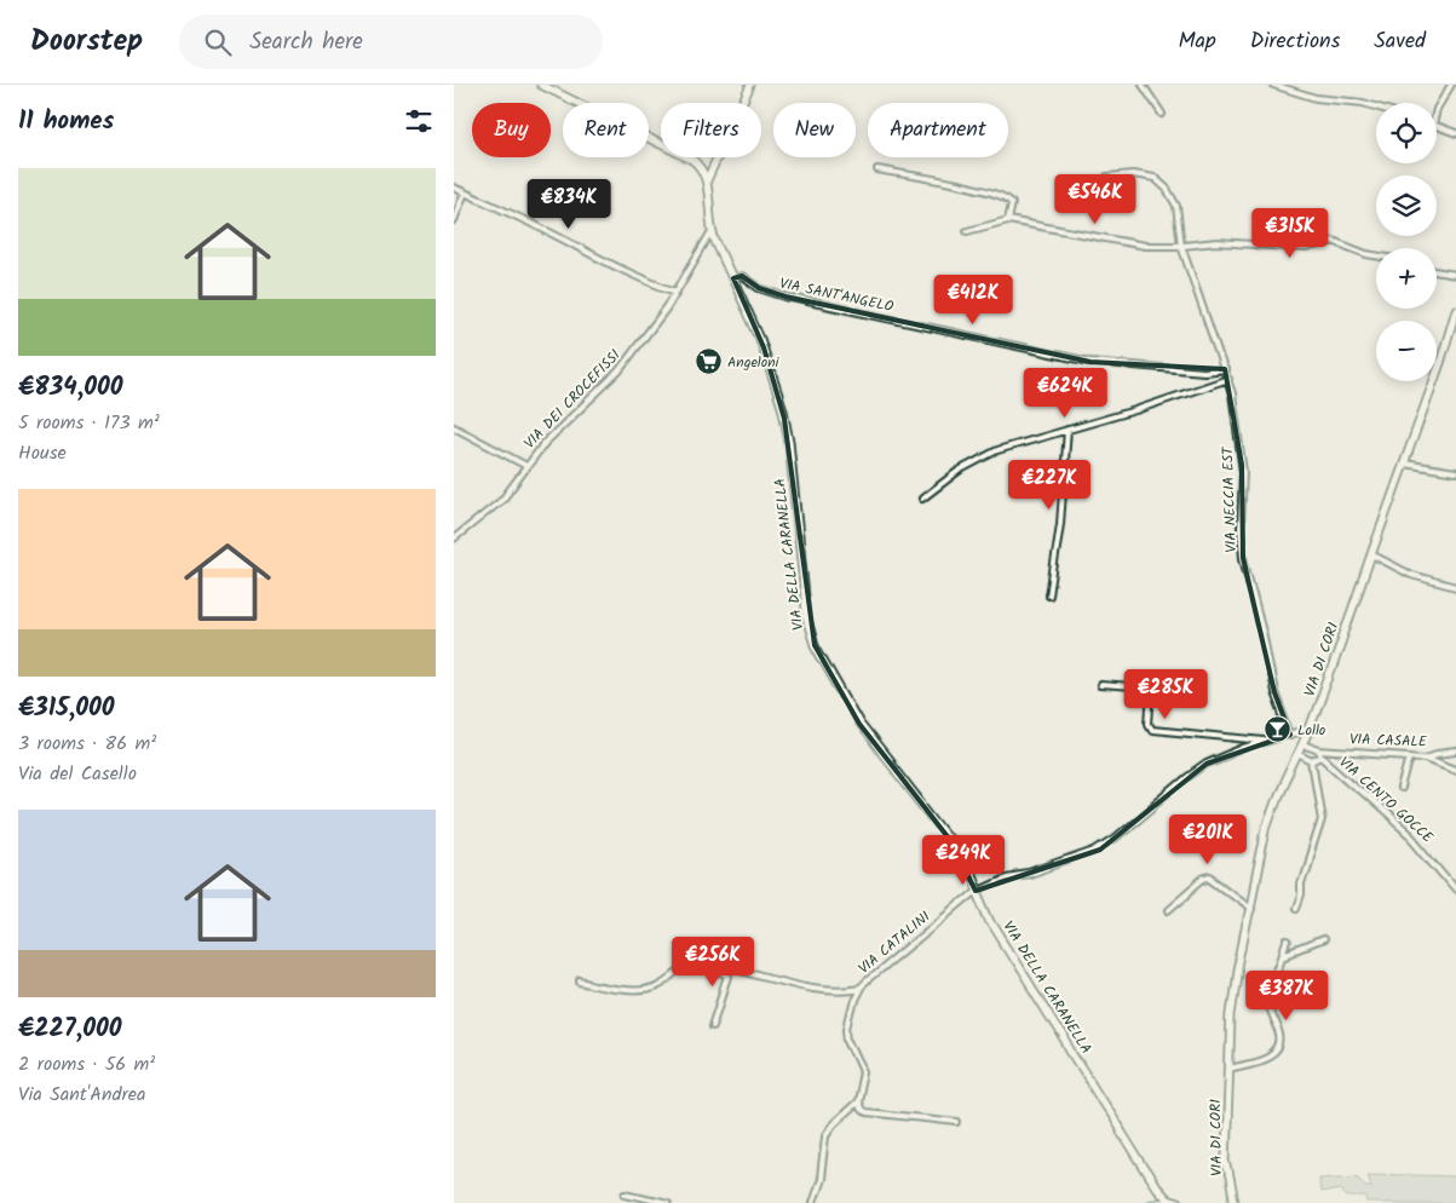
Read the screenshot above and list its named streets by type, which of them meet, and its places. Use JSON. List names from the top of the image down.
{
  "streets": {
    "main road": ["VIA DELLA CARANELLA", "VIA DI CORI"],
    "street": [
      "VIA SANT'ANGELO",
      "VIA DEI CROCEFISSI",
      "VIA NECCIA EST",
      "VIA CASALE",
      "VIA CENTO GOCCE",
      "VIA CATALINI"
    ]
  },
  "crossings": [
    ["VIA SANT'ANGELO", "VIA NECCIA EST"],
    ["VIA SANT'ANGELO", "VIA DELLA CARANELLA"],
    ["VIA DEI CROCEFISSI", "VIA DELLA CARANELLA"],
    ["VIA NECCIA EST", "VIA CATALINI"],
    ["VIA DELLA CARANELLA", "VIA CATALINI"],
    ["VIA DI CORI", "VIA CASALE"],
    ["VIA DI CORI", "VIA CATALINI"]
  ],
  "places": {
    "supermarket": ["Angeloni"],
    "bar": ["Lollo"]
  },
  "page": {
    "header": "Doorstep",
    "search": "Search here",
    "nav": ["Map", "Directions", "Saved"],
    "heading": "11 homes",
    "map_buttons": ["+", "−"],
    "chip": [
      "Buy",
      "Rent",
      "Filters",
      "New",
      "Apartment"
    ],
    "list": [
      {
        "name": "€834,000",
        "note": "5 rooms · 173 m² · House"
      },
      {
        "name": "€315,000",
        "note": "3 rooms · 86 m² · Via del Casello"
      },
      {
        "name": "€227,000",
        "note": "2 rooms · 56 m² · Via Sant'Andrea"
      }
    ],
    "price": [
      "€546K",
      "€834K",
      "€315K",
      "€412K",
      "€624K",
      "€227K",
      "€285K",
      "€201K",
      "€249K",
      "€256K",
      "€387K"
    ]
  }
}
